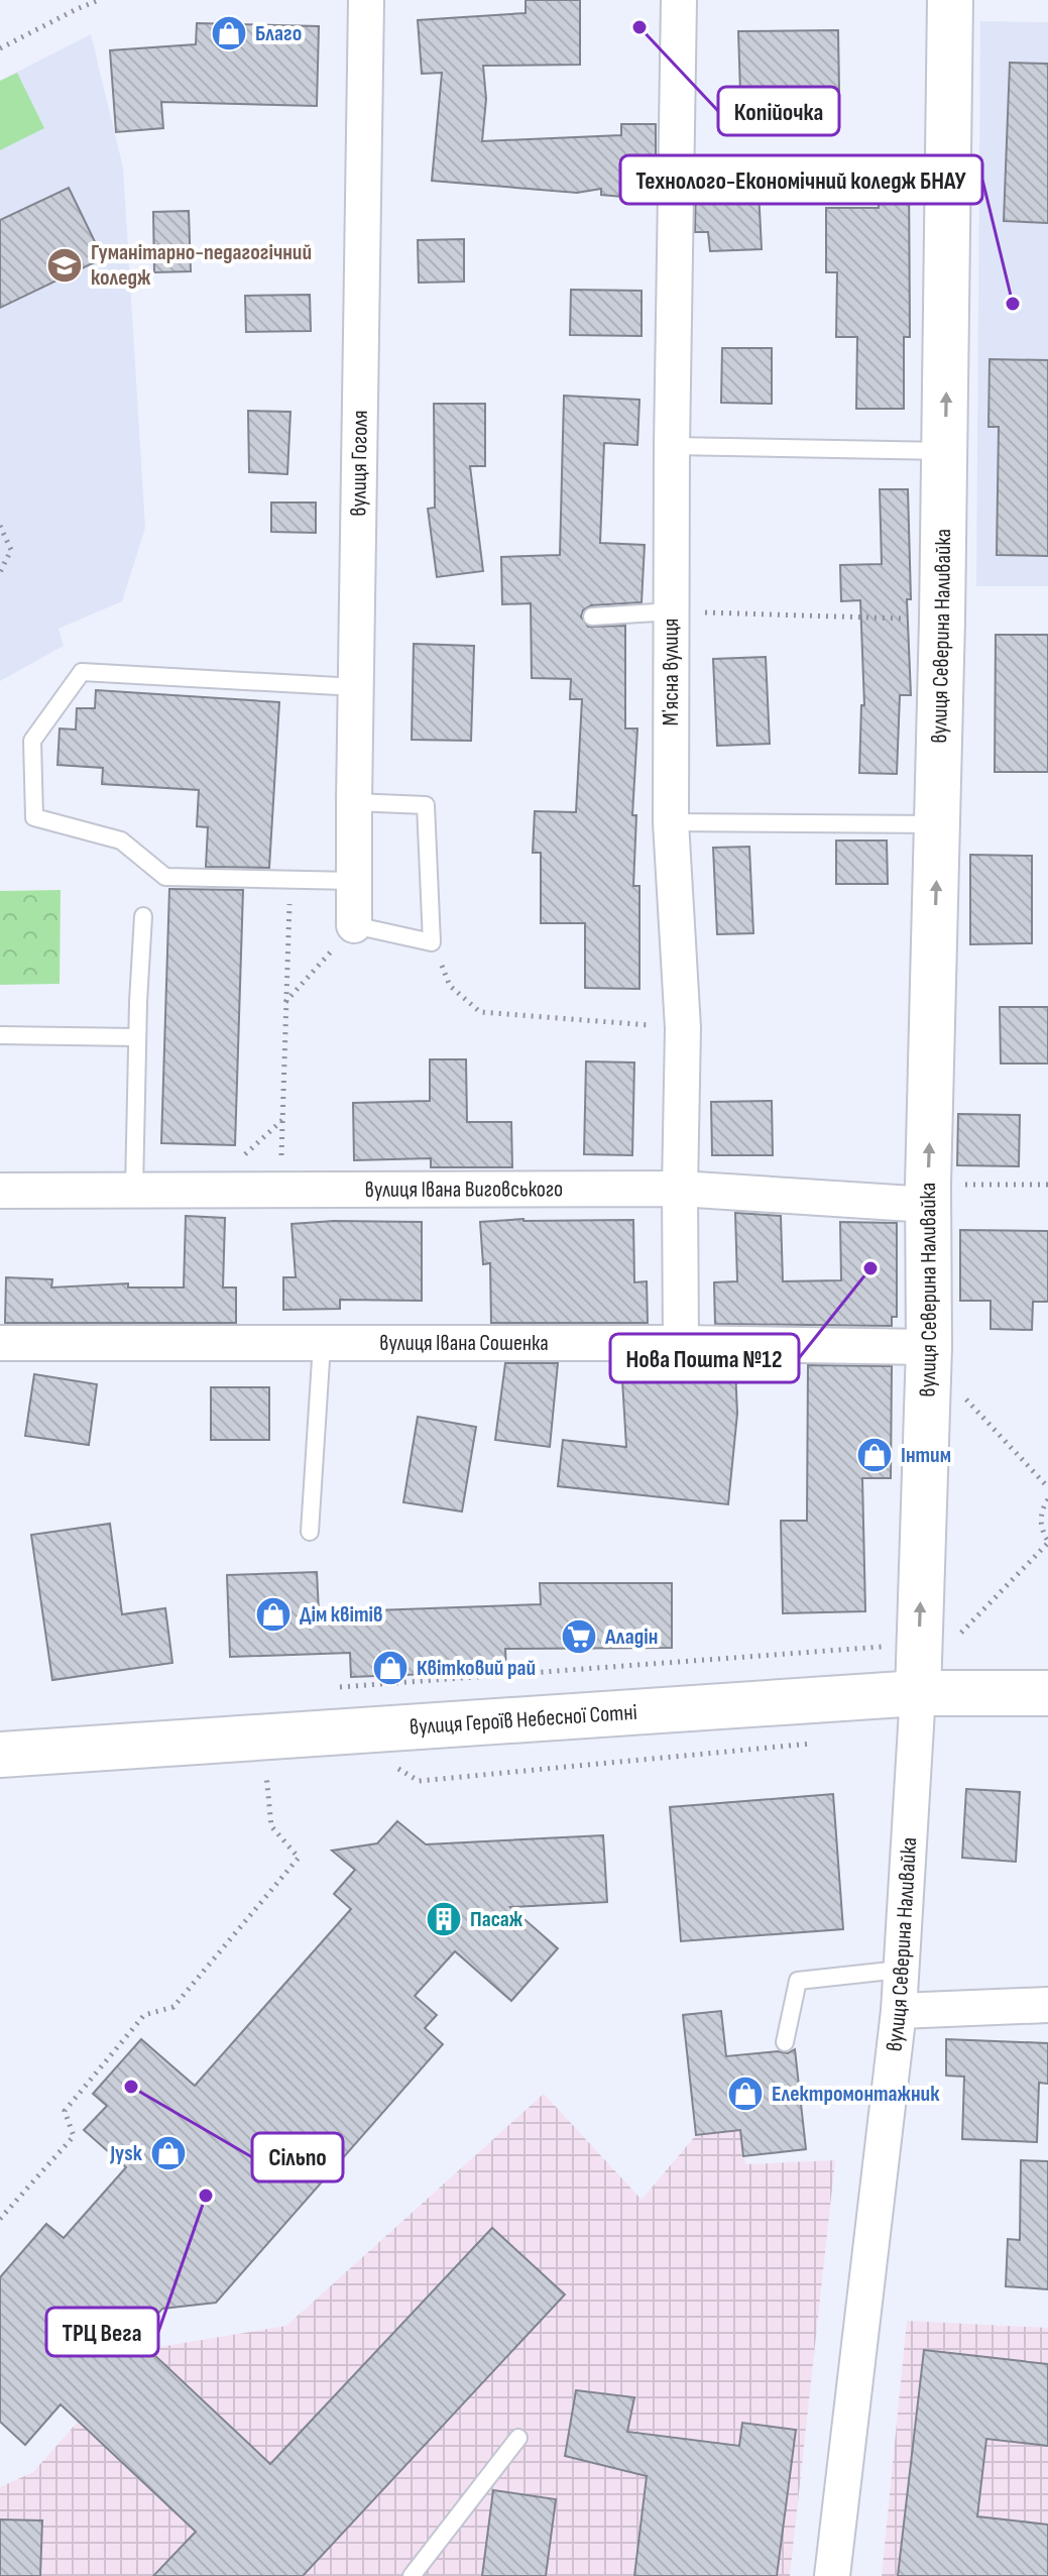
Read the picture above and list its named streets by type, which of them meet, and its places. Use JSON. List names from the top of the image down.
{
  "streets": {
    "street": [
      "вулиця Гоголя",
      "вулиця Северина Наливайка",
      "Мʼясна вулиця",
      "вулиця Івана Виговського",
      "вулиця Івана Сошенка",
      "вулиця Героїв Небесної Сотні"
    ]
  },
  "crossings": [
    ["вулиця Северина Наливайка", "вулиця Івана Виговського"],
    ["вулиця Северина Наливайка", "вулиця Івана Сошенка"],
    ["вулиця Северина Наливайка", "вулиця Героїв Небесної Сотні"],
    ["Мʼясна вулиця", "вулиця Івана Виговського"],
    ["Мʼясна вулиця", "вулиця Івана Сошенка"]
  ],
  "one_way": ["вулиця Северина Наливайка"],
  "places": {
    "other": [
      "Копійочка",
      "Технолого-Економічний коледж БНАУ",
      "Нова Пошта №12",
      "Сільпо",
      "ТРЦ Вега"
    ],
    "shop": [
      "Благо",
      "Інтим",
      "Дім квітів",
      "Квітковий рай",
      "Електромонтажник",
      "Jysk"
    ],
    "school or university": ["Гуманітарно-педагогічний коледж"],
    "supermarket": ["Аладін"],
    "building": ["Пасаж"]
  }
}
